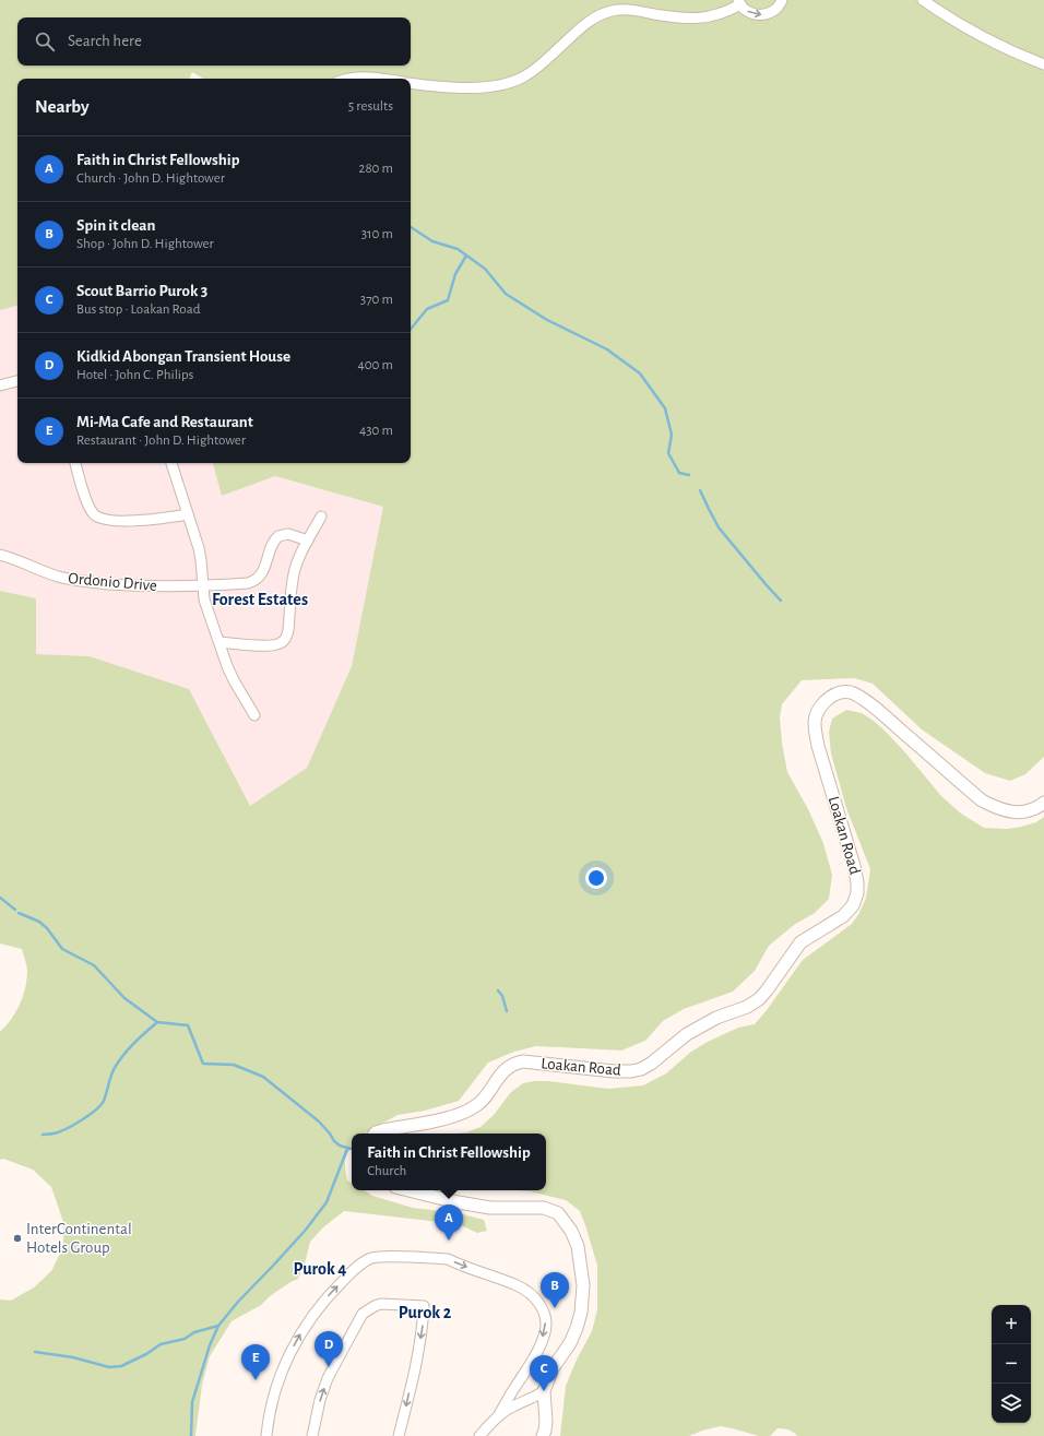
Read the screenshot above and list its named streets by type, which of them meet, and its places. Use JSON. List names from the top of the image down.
{
  "streets": {
    "main road": ["Loakan Road"],
    "street": ["Ordonio Drive"]
  },
  "districts": ["Forest Estates", "Purok 4", "Purok 2"],
  "places": ["InterContinental Hotels Group"],
  "page": {
    "search": "Search here",
    "heading": ["Nearby", "5 results"],
    "list": [
      {
        "mark": "A",
        "name": "Faith in Christ Fellowship",
        "note": "Church · John D. Hightower",
        "value": "280 m"
      },
      {
        "mark": "B",
        "name": "Spin it clean",
        "note": "Shop · John D. Hightower",
        "value": "310 m"
      },
      {
        "mark": "C",
        "name": "Scout Barrio Purok 3",
        "note": "Bus stop · Loakan Road",
        "value": "370 m"
      },
      {
        "mark": "D",
        "name": "Kidkid Abongan Transient House",
        "note": "Hotel · John C. Philips",
        "value": "400 m"
      },
      {
        "mark": "E",
        "name": "Mi-Ma Cafe and Restaurant",
        "note": "Restaurant · John D. Hightower",
        "value": "430 m"
      }
    ],
    "popup": ["Faith in Christ Fellowship", "Church"],
    "pins": [
      "A",
      "B",
      "D",
      "E",
      "C"
    ],
    "map_buttons": ["+", "−"]
  }
}
